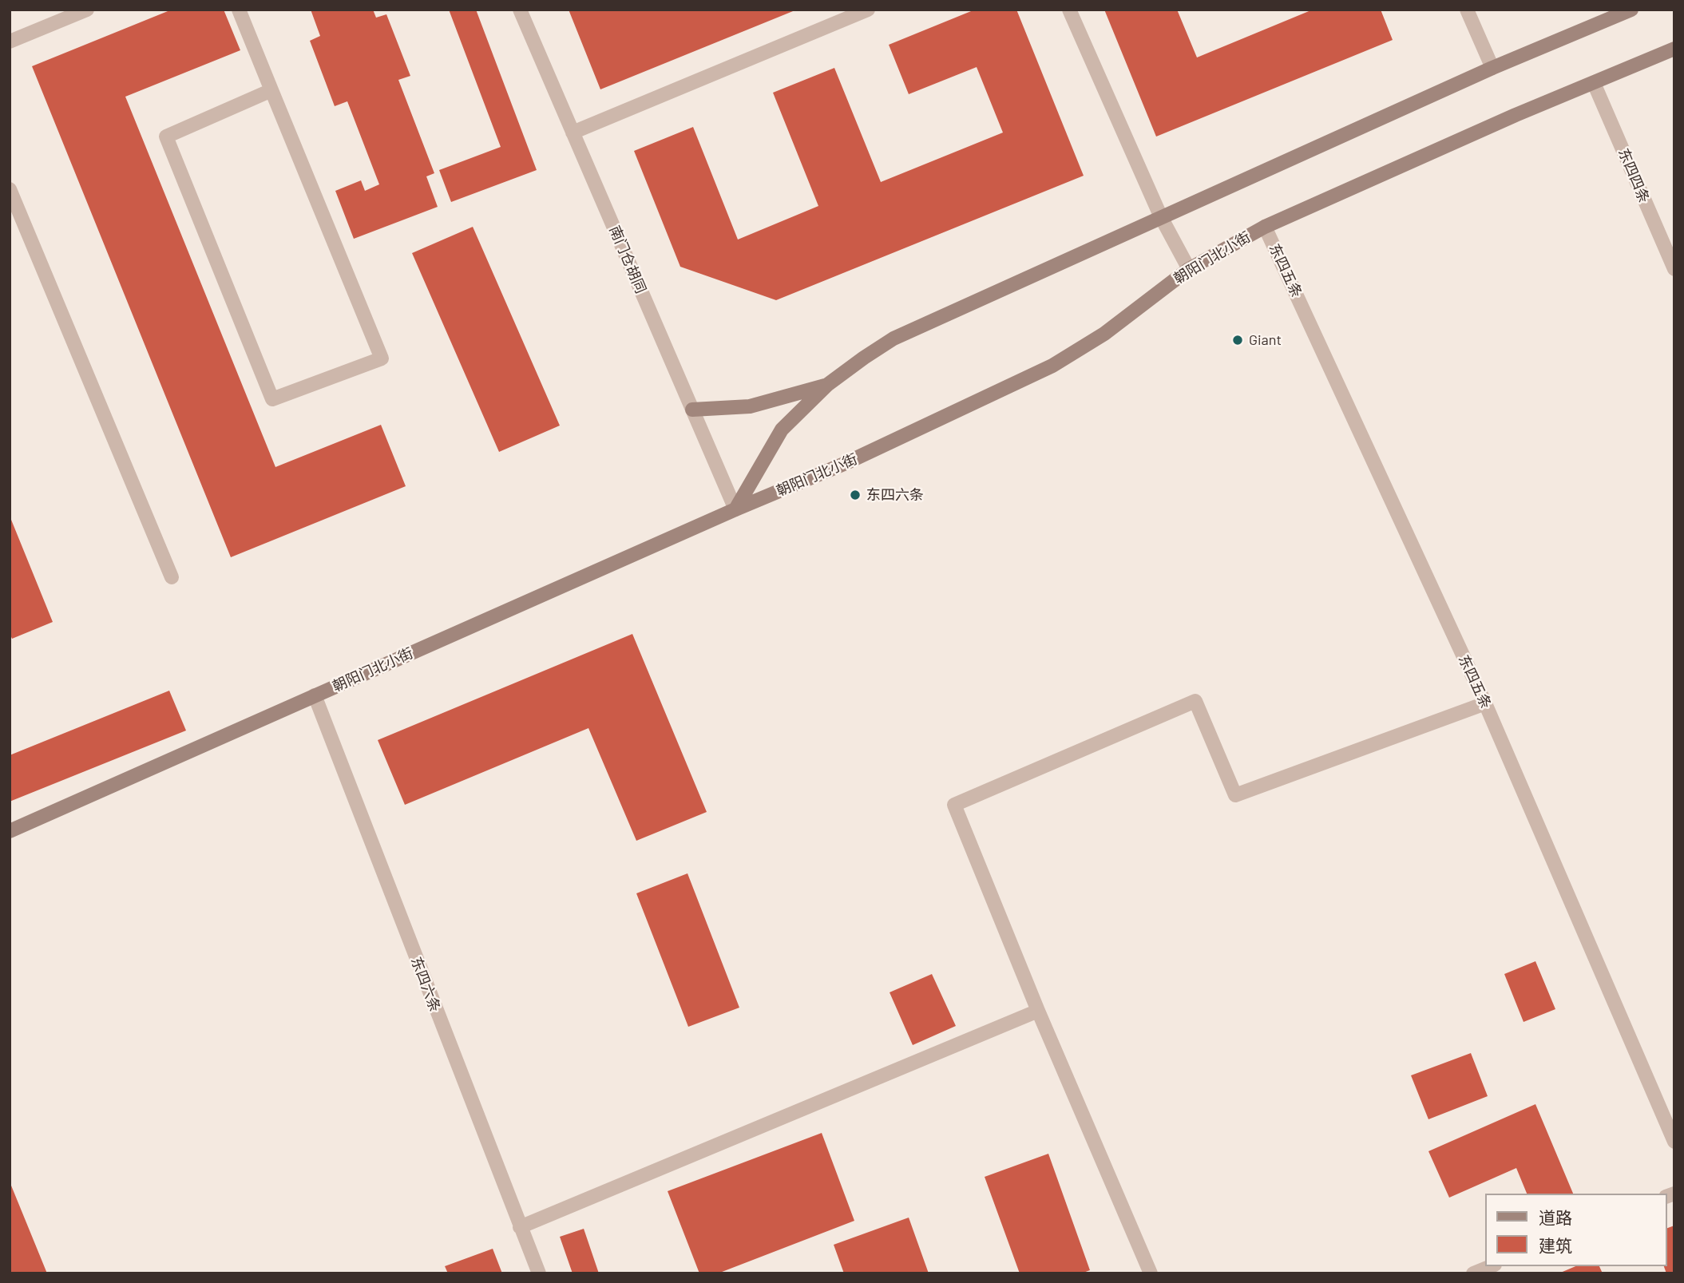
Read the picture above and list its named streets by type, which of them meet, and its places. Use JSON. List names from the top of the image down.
{
  "streets": {
    "main road": ["朝阳门北小街"],
    "street": [
      "东四四条",
      "南门仓胡同",
      "东四五条",
      "东四六条"
    ]
  },
  "crossings": [
    ["东四四条", "朝阳门北小街"],
    ["朝阳门北小街", "南门仓胡同"],
    ["朝阳门北小街", "东四五条"],
    ["朝阳门北小街", "东四六条"]
  ],
  "places": ["Giant", "东四六条"],
  "legend": ["道路", "建筑"]
}
